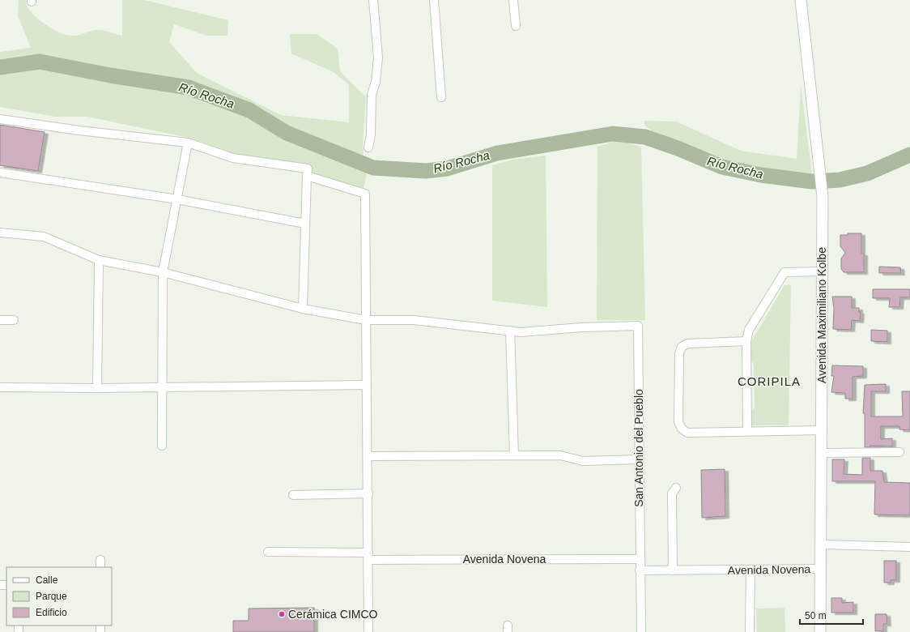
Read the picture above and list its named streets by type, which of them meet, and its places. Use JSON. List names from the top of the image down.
{
  "streets": {
    "main road": ["Avenida Maximiliano Kolbe"],
    "street": ["San Antonio del Pueblo", "Avenida Novena"]
  },
  "crossings": [
    ["Avenida Maximiliano Kolbe", "Avenida Novena"],
    ["San Antonio del Pueblo", "Avenida Novena"]
  ],
  "districts": ["CORIPILA"],
  "water": ["Río Rocha"],
  "places": ["Cerámica CIMCO"],
  "legend": ["Calle", "Parque", "Edificio"],
  "scale_bar": "50 m"
}
